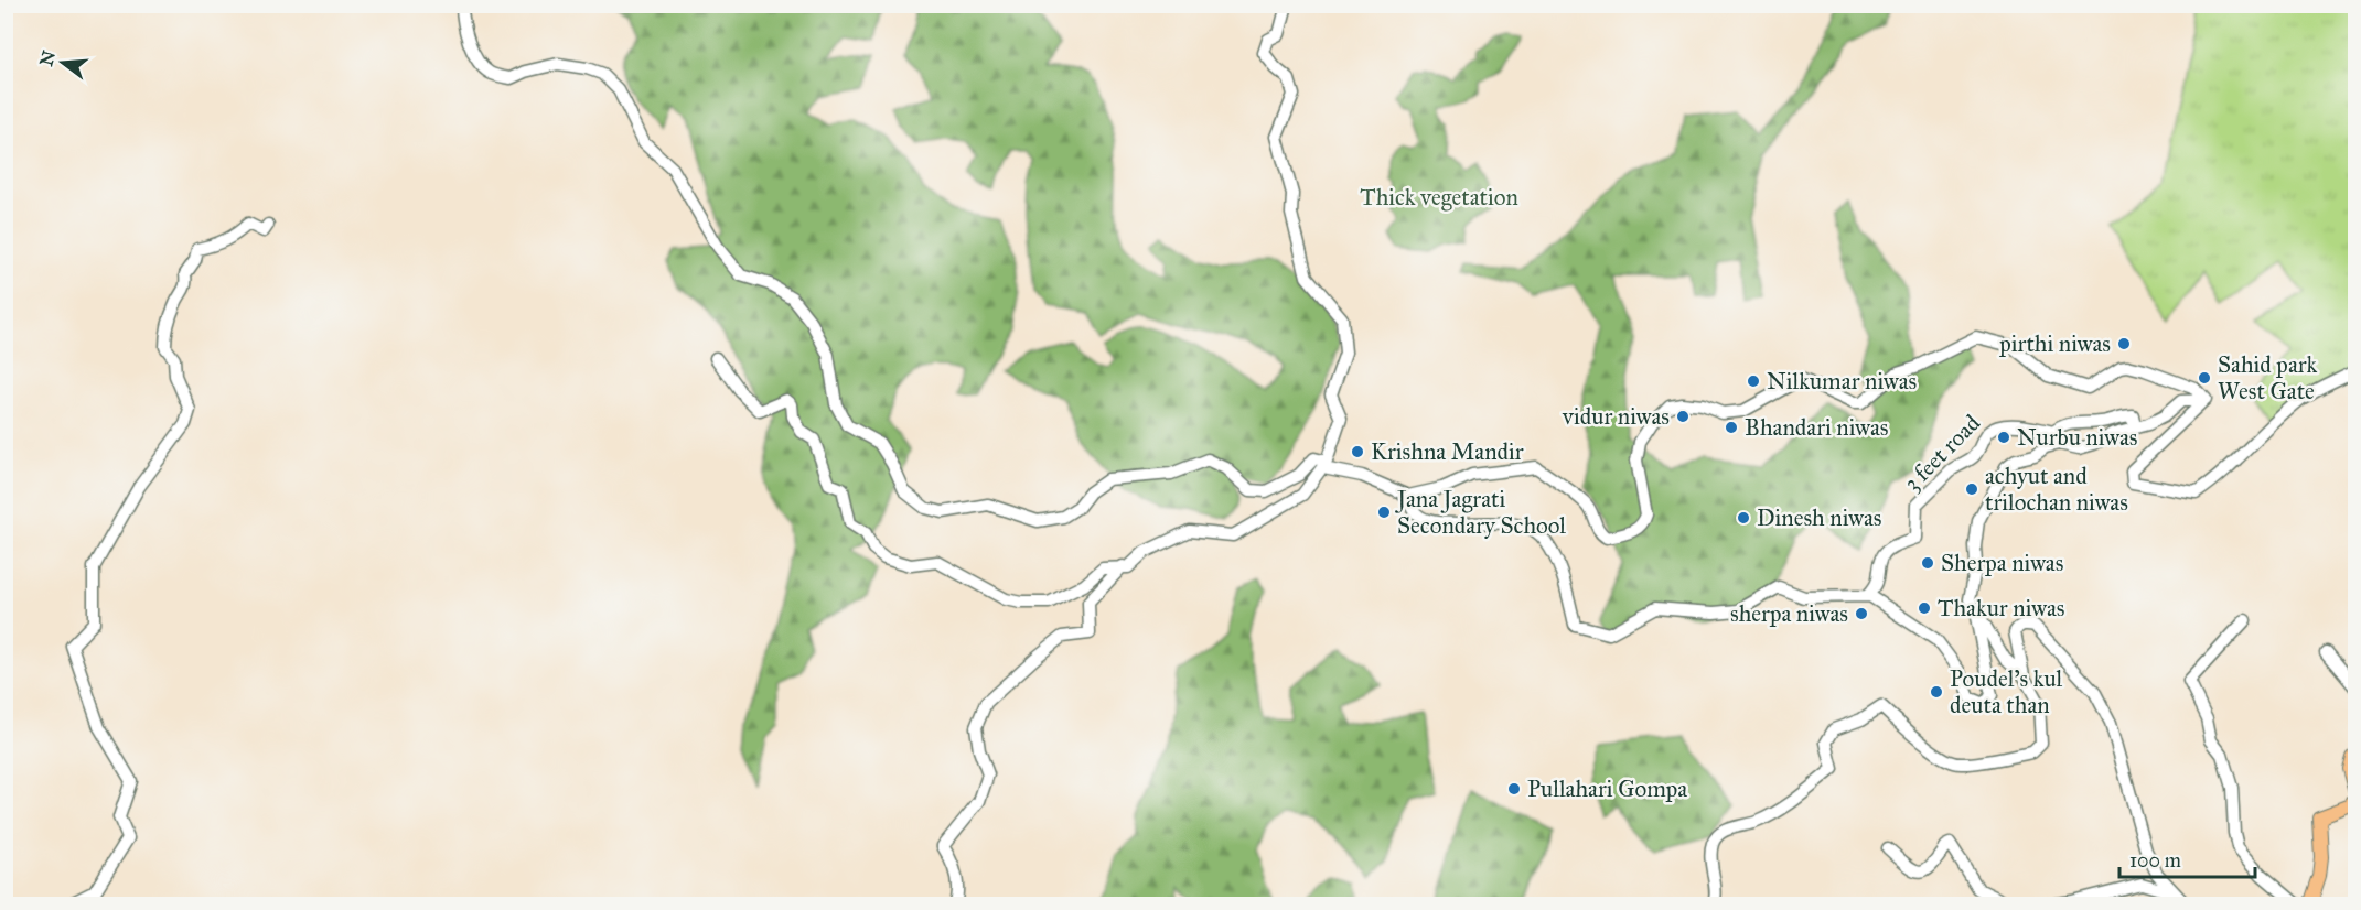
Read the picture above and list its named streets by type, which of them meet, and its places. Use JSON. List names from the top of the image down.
{
  "streets": {
    "street": ["3 feet road"]
  },
  "parks": ["Thick vegetation"],
  "places": [
    "pirthi niwas",
    "Sahid park West Gate",
    "Nilkumar niwas",
    "vidur niwas",
    "Bhandari niwas",
    "Nurbu niwas",
    "Krishna Mandir",
    "achyut and trilochan niwas",
    "Jana Jagrati Secondary School",
    "Dinesh niwas",
    "Sherpa niwas",
    "Thakur niwas",
    "sherpa niwas",
    "Poudel's kul deuta than",
    "Pullahari Gompa"
  ],
  "scale_bar": "100 m",
  "north": "left"
}
